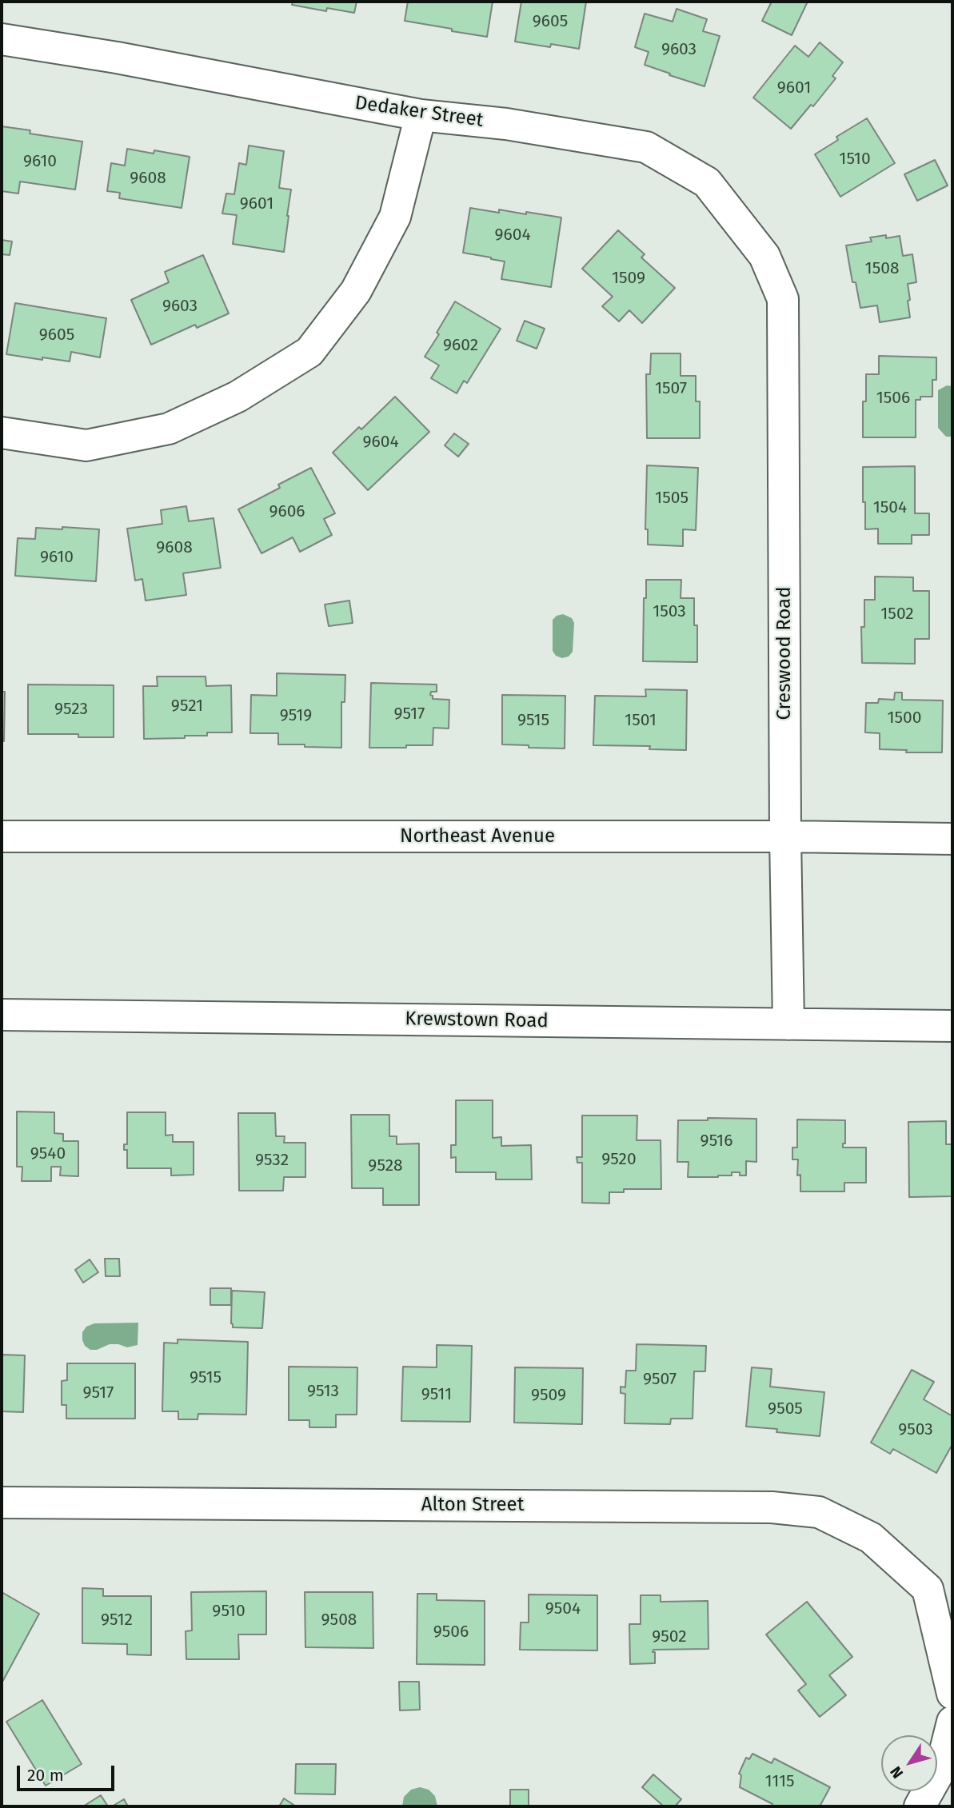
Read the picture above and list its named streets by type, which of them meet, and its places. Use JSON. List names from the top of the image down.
{
  "streets": {
    "street": [
      "Dedaker Street",
      "Creswood Road",
      "Northeast Avenue",
      "Krewstown Road",
      "Alton Street"
    ]
  },
  "crossings": [
    ["Dedaker Street", "Creswood Road"],
    ["Creswood Road", "Northeast Avenue"],
    ["Creswood Road", "Krewstown Road"]
  ],
  "house_numbers": [
    "9605",
    "9603",
    "9601",
    "1510",
    "9610",
    "9608",
    "9601",
    "9604",
    "1508",
    "1509",
    "9603",
    "9605",
    "9602",
    "1507",
    "1506",
    "9604",
    "1505",
    "1504",
    "9606",
    "9608",
    "9610",
    "1503",
    "1502",
    "9521",
    "9523",
    "9517",
    "9519",
    "1500",
    "9515",
    "1501",
    "9516",
    "9540",
    "9520",
    "9532",
    "9528",
    "9515",
    "9507",
    "9513",
    "9517",
    "9511",
    "9509",
    "9505",
    "9503",
    "9504",
    "9510",
    "9512",
    "9508",
    "9506",
    "9502",
    "1115"
  ],
  "scale_bar": "20 m",
  "north": "bottom left"
}
